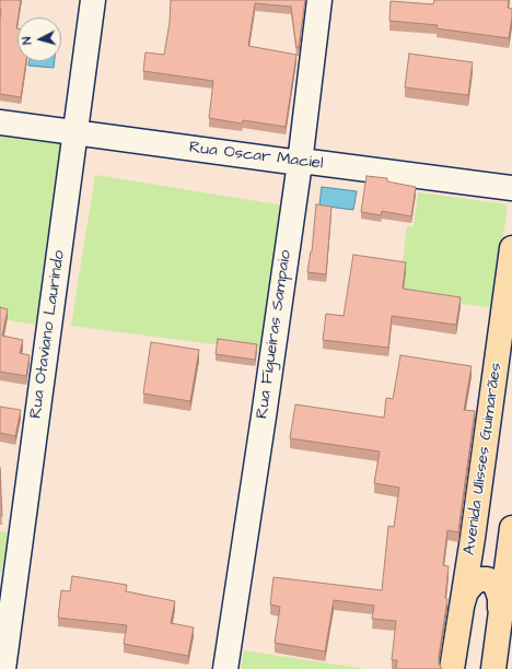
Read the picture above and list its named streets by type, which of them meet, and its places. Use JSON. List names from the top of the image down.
{
  "streets": {
    "main road": ["Avenida Ulisses Guimarães"],
    "street": ["Rua Oscar Maciel", "Rua Otaviano Laurindo", "Rua Figueiras Sampaio"]
  },
  "crossings": [
    ["Rua Oscar Maciel", "Rua Otaviano Laurindo"],
    ["Rua Oscar Maciel", "Rua Figueiras Sampaio"]
  ],
  "north": "left"
}
